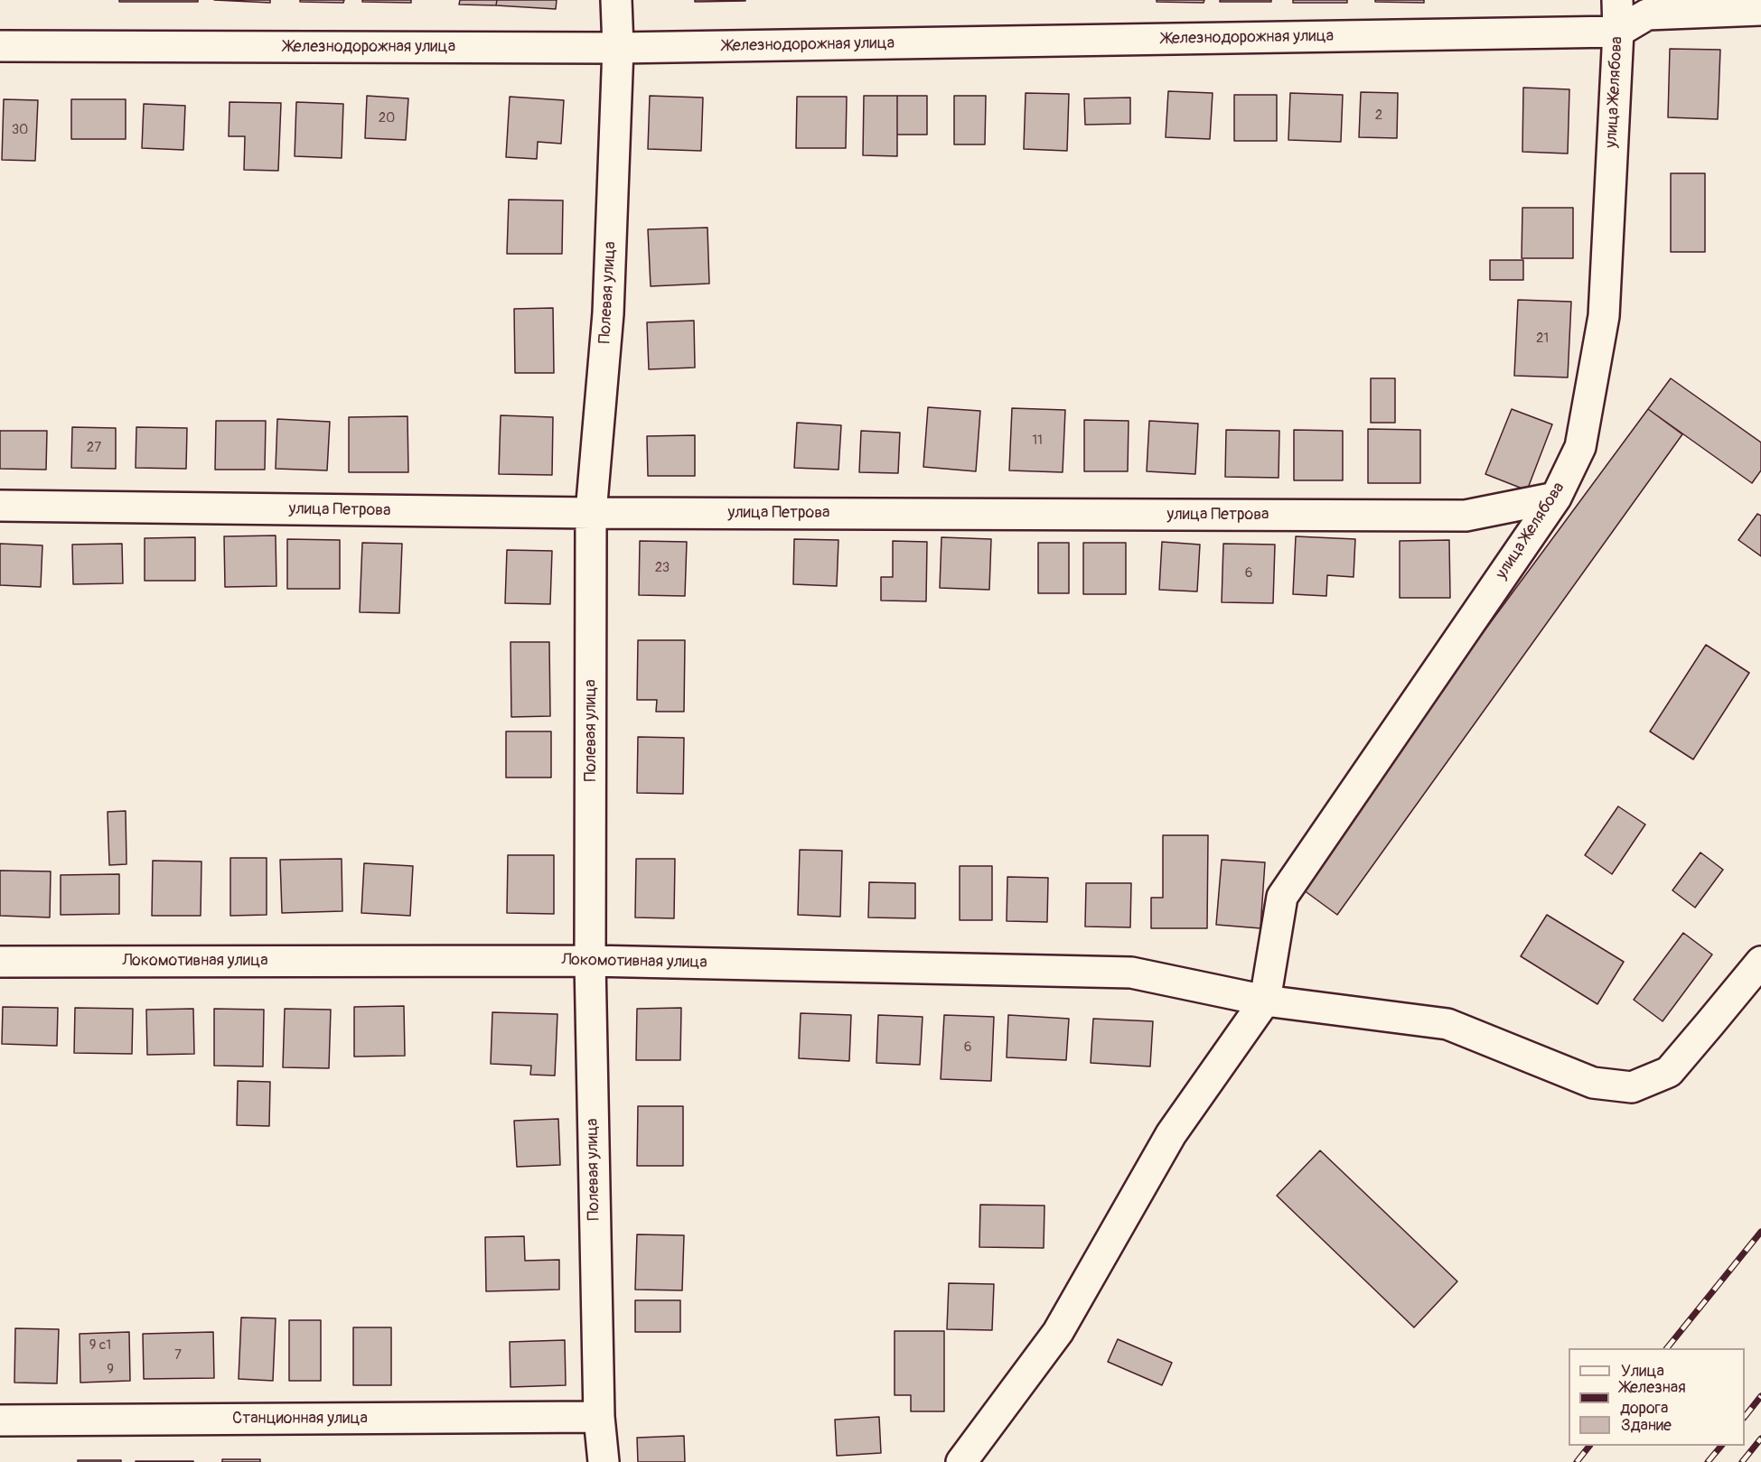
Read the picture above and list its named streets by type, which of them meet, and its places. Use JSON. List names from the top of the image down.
{
  "streets": {
    "street": [
      "Железнодорожная улица",
      "улица Желябова",
      "Полевая улица",
      "улица Петрова",
      "Локомотивная улица",
      "Станционная улица"
    ]
  },
  "crossings": [
    ["Железнодорожная улица", "улица Желябова"],
    ["Железнодорожная улица", "Полевая улица"],
    ["улица Желябова", "улица Петрова"],
    ["улица Желябова", "Локомотивная улица"],
    ["Полевая улица", "улица Петрова"],
    ["Полевая улица", "Локомотивная улица"],
    ["Полевая улица", "Станционная улица"]
  ],
  "house_numbers": [
    "2",
    "20",
    "30",
    "21",
    "11",
    "27",
    "23",
    "6",
    "6",
    "9 с1",
    "7",
    "9"
  ],
  "legend": ["Улица", "Железная дорога", "Здание"]
}
